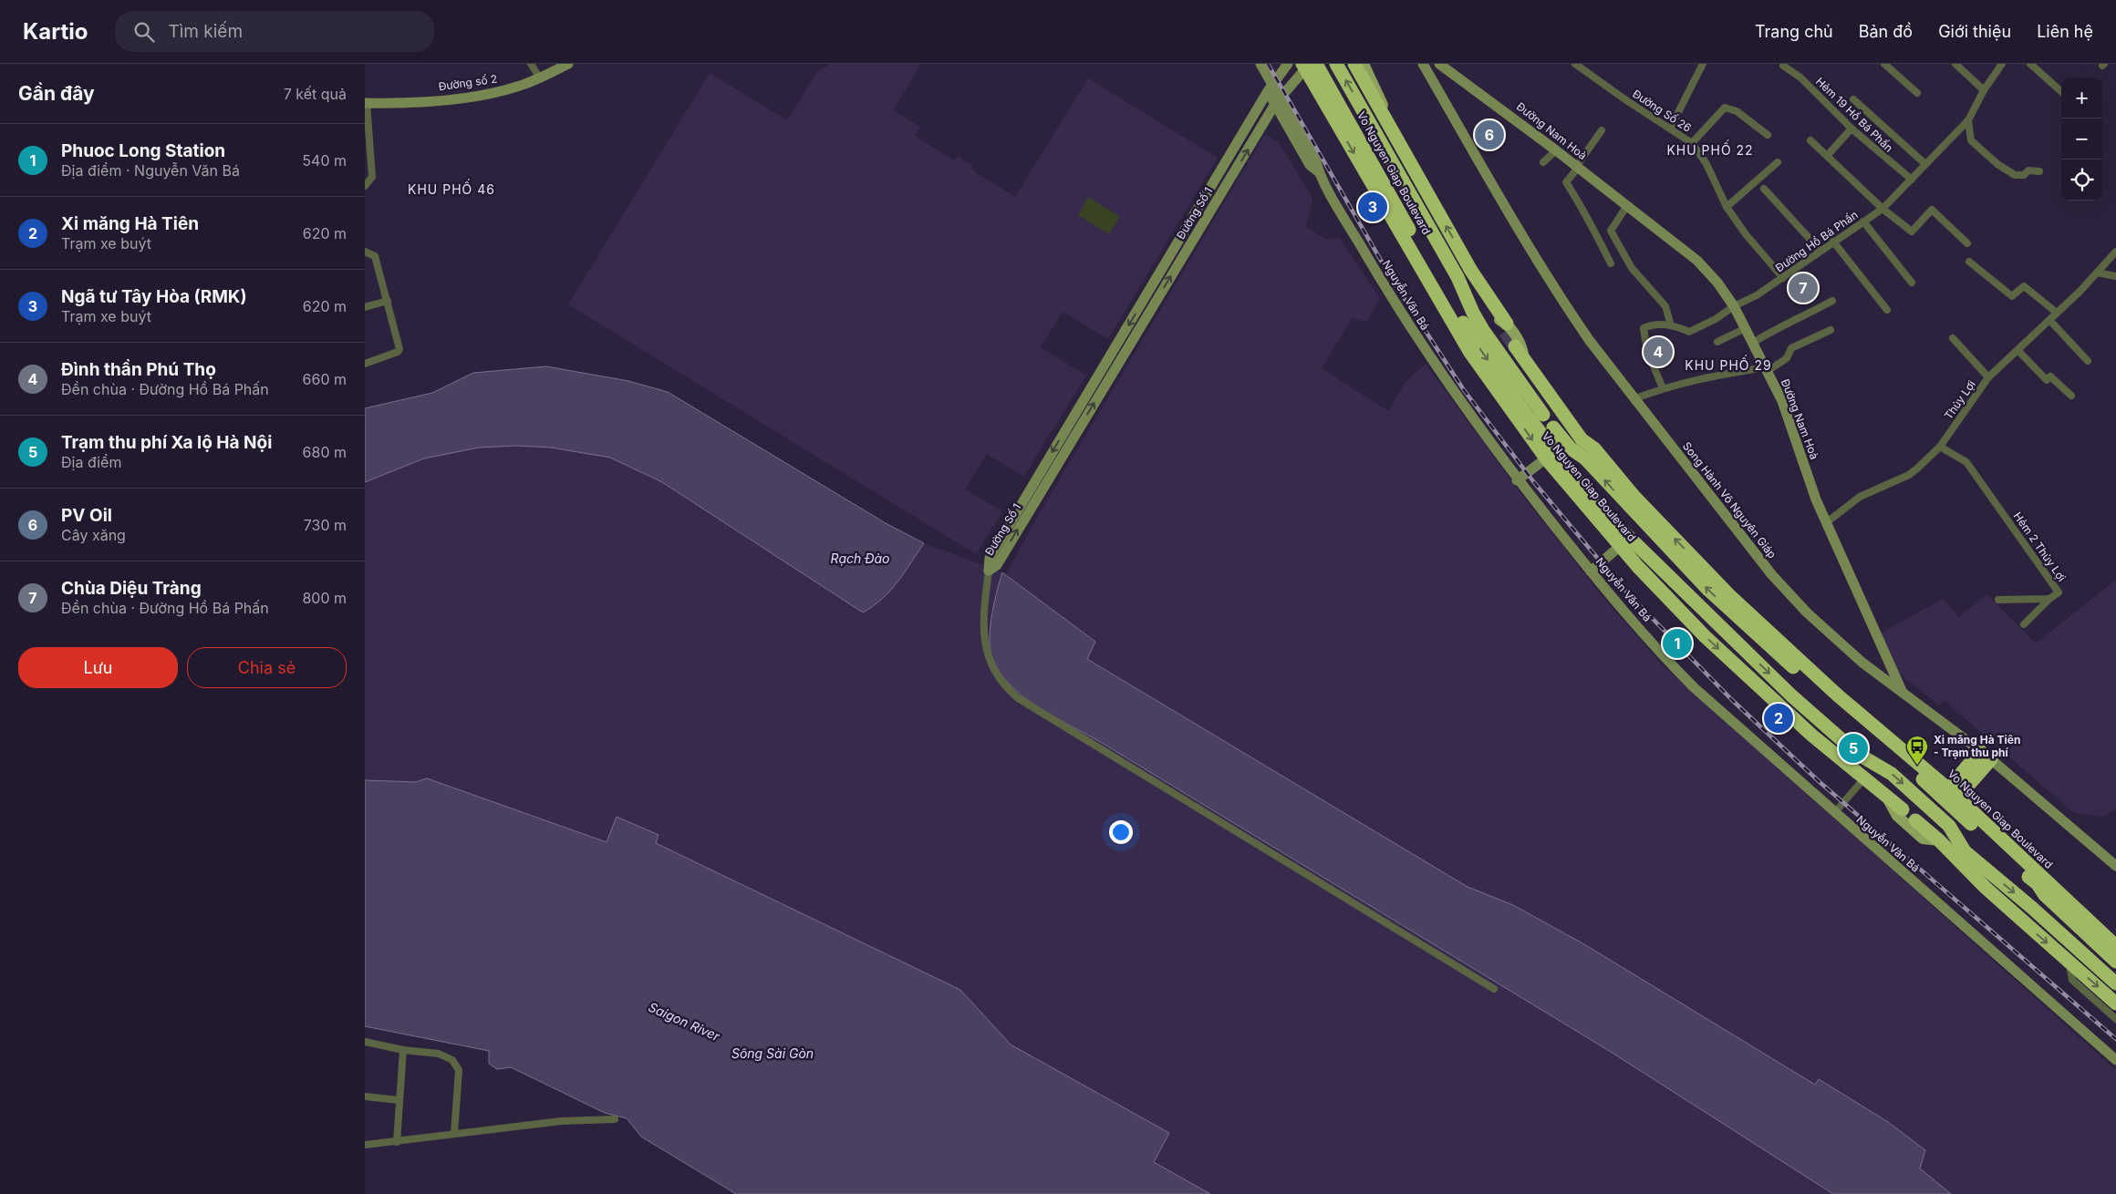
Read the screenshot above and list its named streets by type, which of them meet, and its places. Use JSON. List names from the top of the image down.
{
  "streets": {
    "highway": ["Vo Nguyen Giap Boulevard"],
    "main road": [
      "Đường số 2",
      "Đường Nam Hoà",
      "Đường Số 1",
      "Nguyễn Văn Bá",
      "Song Hành Võ Nguyên Giáp"
    ],
    "street": [
      "Đường Số 26",
      "Hẻm 19 Hồ Bá Phấn",
      "Đường Hồ Bá Phấn",
      "Thủy Lợi",
      "Hẻm 2 Thủy Lợi"
    ]
  },
  "crossings": [
    ["Đường Số 26", "Đường Hồ Bá Phấn"],
    ["Hẻm 19 Hồ Bá Phấn", "Đường Hồ Bá Phấn"],
    ["Đường Nam Hoà", "Đường Hồ Bá Phấn"],
    ["Đường Nam Hoà", "Thủy Lợi"],
    ["Đường Nam Hoà", "Song Hành Võ Nguyên Giáp"],
    ["Vo Nguyen Giap Boulevard", "Đường Số 1"],
    ["Đường Số 1", "Nguyễn Văn Bá"],
    ["Thủy Lợi", "Hẻm 2 Thủy Lợi"]
  ],
  "districts": ["KHU PHỐ 22", "KHU PHỐ 46", "KHU PHỐ 29"],
  "water": ["Rạch Đào", "Saigon River", "Sông Sài Gòn"],
  "places": {
    "bus stop": ["Xi măng Hà Tiên - Trạm thu phí"]
  },
  "page": {
    "header": "Kartio",
    "search": "Tìm kiếm",
    "nav": [
      "Trang chủ",
      "Bản đồ",
      "Giới thiệu",
      "Liên hệ"
    ],
    "heading": ["Gần đây", "7 kết quả"],
    "map_buttons": ["+", "−"],
    "pins": [
      "6",
      "3",
      "7",
      "4",
      "1",
      "2",
      "5"
    ],
    "list": [
      {
        "mark": "1",
        "name": "Phuoc Long Station",
        "note": "Địa điểm · Nguyễn Văn Bá",
        "value": "540 m"
      },
      {
        "mark": "2",
        "name": "Xi măng Hà Tiên",
        "note": "Trạm xe buýt",
        "value": "620 m"
      },
      {
        "mark": "3",
        "name": "Ngã tư Tây Hòa (RMK)",
        "note": "Trạm xe buýt",
        "value": "620 m"
      },
      {
        "mark": "4",
        "name": "Đình thần Phú Thọ",
        "note": "Đền chùa · Đường Hồ Bá Phấn",
        "value": "660 m"
      },
      {
        "mark": "5",
        "name": "Trạm thu phí Xa lộ Hà Nội",
        "note": "Địa điểm",
        "value": "680 m"
      },
      {
        "mark": "6",
        "name": "PV Oil",
        "note": "Cây xăng",
        "value": "730 m"
      },
      {
        "mark": "7",
        "name": "Chùa Diệu Tràng",
        "note": "Đền chùa · Đường Hồ Bá Phấn",
        "value": "800 m"
      }
    ],
    "buttons": ["Lưu", "Chia sẻ"]
  }
}
